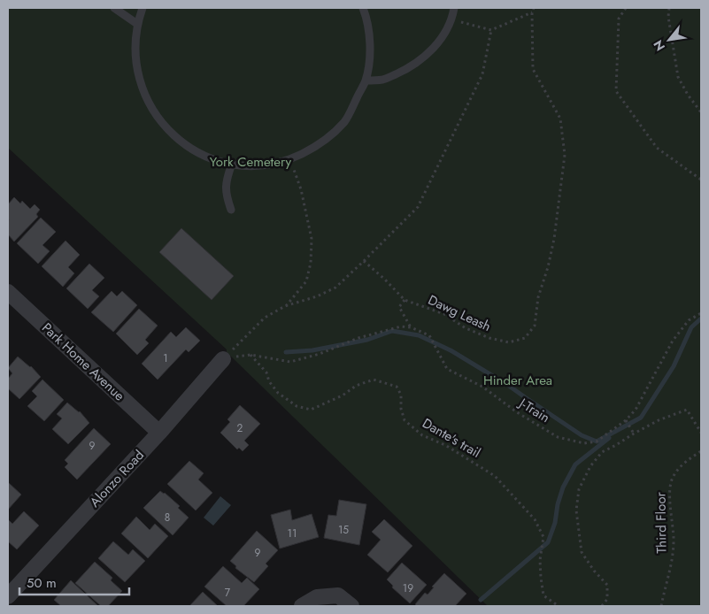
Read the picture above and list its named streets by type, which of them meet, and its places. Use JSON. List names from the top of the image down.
{
  "streets": {
    "street": ["Park Home Avenue", "Alonzo Road"],
    "path": [
      "Dawg Leash",
      "J-Train",
      "Dante's trail",
      "Third Floor"
    ]
  },
  "crossings": [
    ["Park Home Avenue", "Alonzo Road"],
    ["J-Train", "Dante's trail"]
  ],
  "parks": ["York Cemetery", "Hinder Area"],
  "house_numbers": [
    "1",
    "2",
    "9",
    "8",
    "15",
    "11",
    "9",
    "19",
    "7"
  ],
  "scale_bar": "50 m",
  "north": "bottom left"
}
